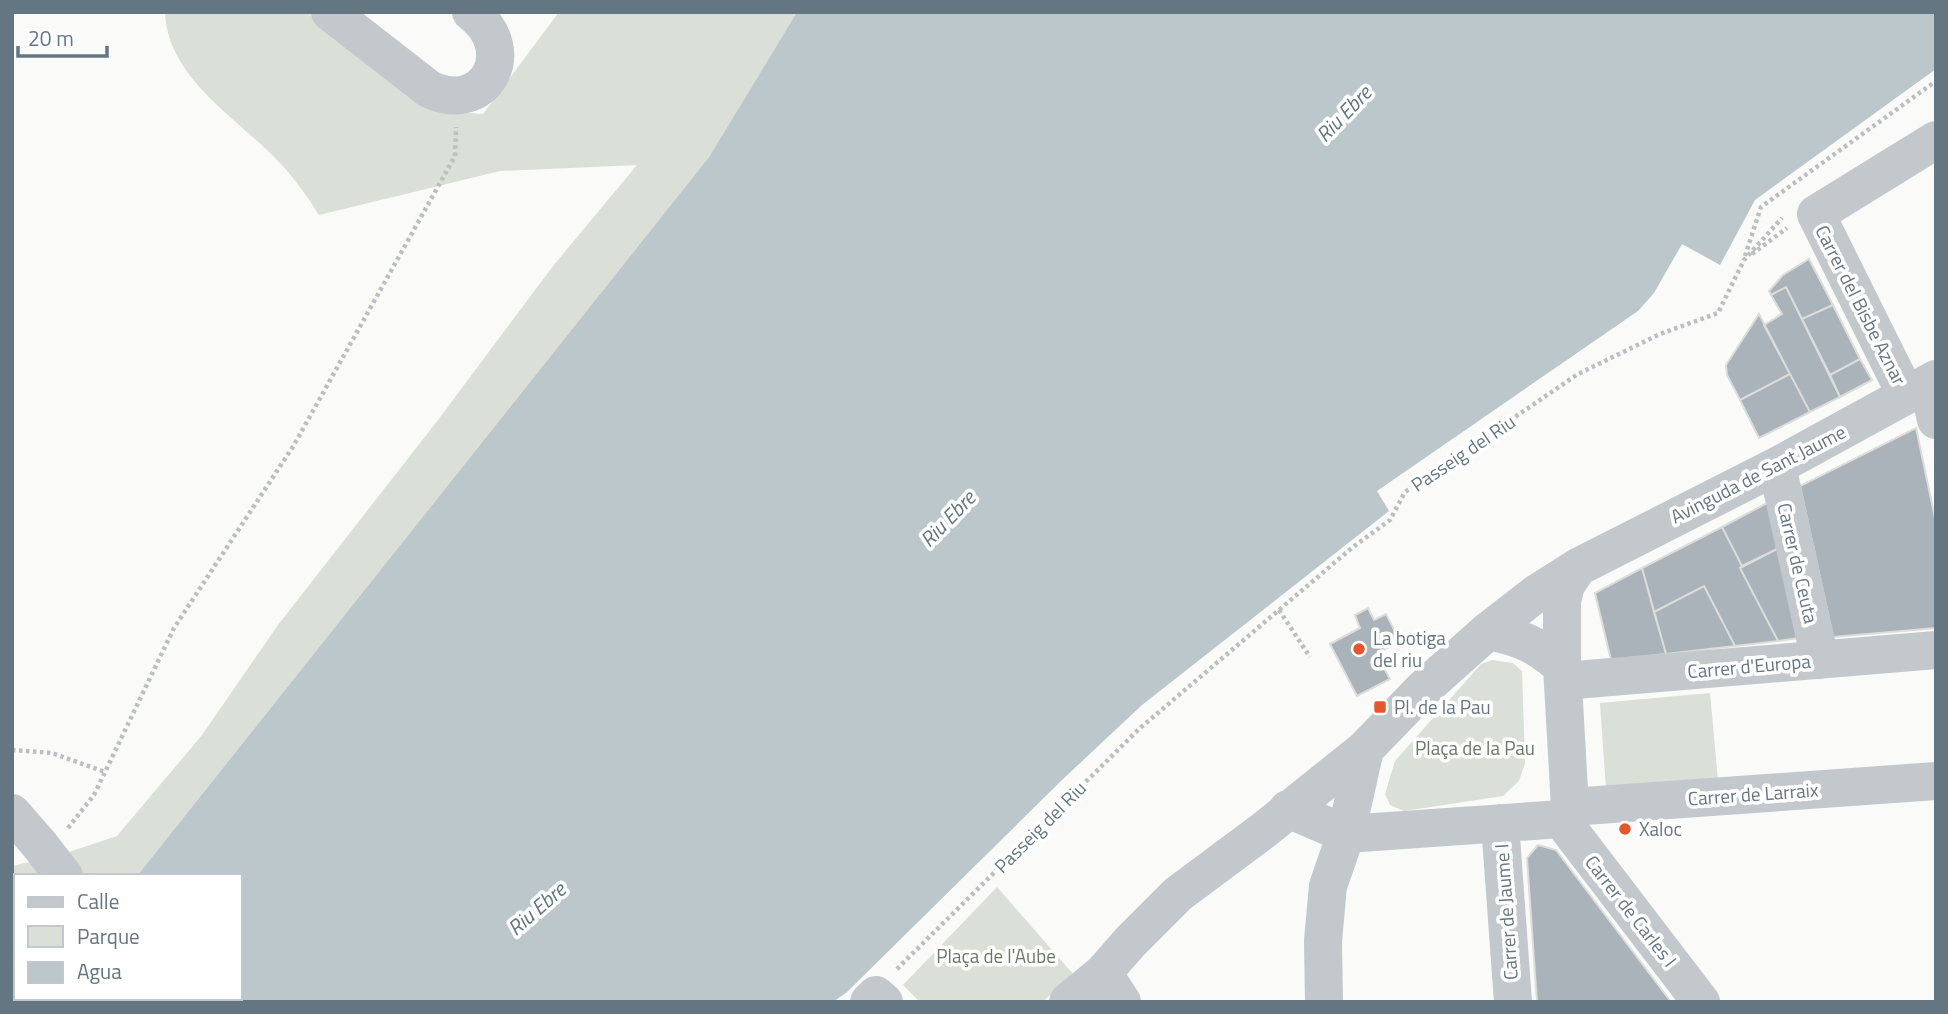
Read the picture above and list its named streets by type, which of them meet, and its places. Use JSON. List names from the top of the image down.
{
  "streets": {
    "street": [
      "Carrer del Bisbe Aznar",
      "Avinguda de Sant Jaume",
      "Carrer de Ceuta",
      "Carrer d'Europa",
      "Carrer de Larraix",
      "Carrer de Carles I",
      "Carrer de Jaume I"
    ],
    "path": ["Passeig del Riu"]
  },
  "crossings": [
    ["Carrer del Bisbe Aznar", "Passeig del Riu"],
    ["Carrer del Bisbe Aznar", "Avinguda de Sant Jaume"],
    ["Avinguda de Sant Jaume", "Carrer de Ceuta"],
    ["Carrer de Ceuta", "Carrer d'Europa"],
    ["Carrer de Larraix", "Carrer de Carles I"]
  ],
  "water": ["Riu Ebre"],
  "parks": ["Plaça de la Pau", "Plaça de l'Aube"],
  "places": {
    "other": ["La botiga del riu", "Xaloc"],
    "transit": ["Pl. de la Pau"]
  },
  "legend": ["Calle", "Parque", "Agua"],
  "scale_bar": "20 m"
}
